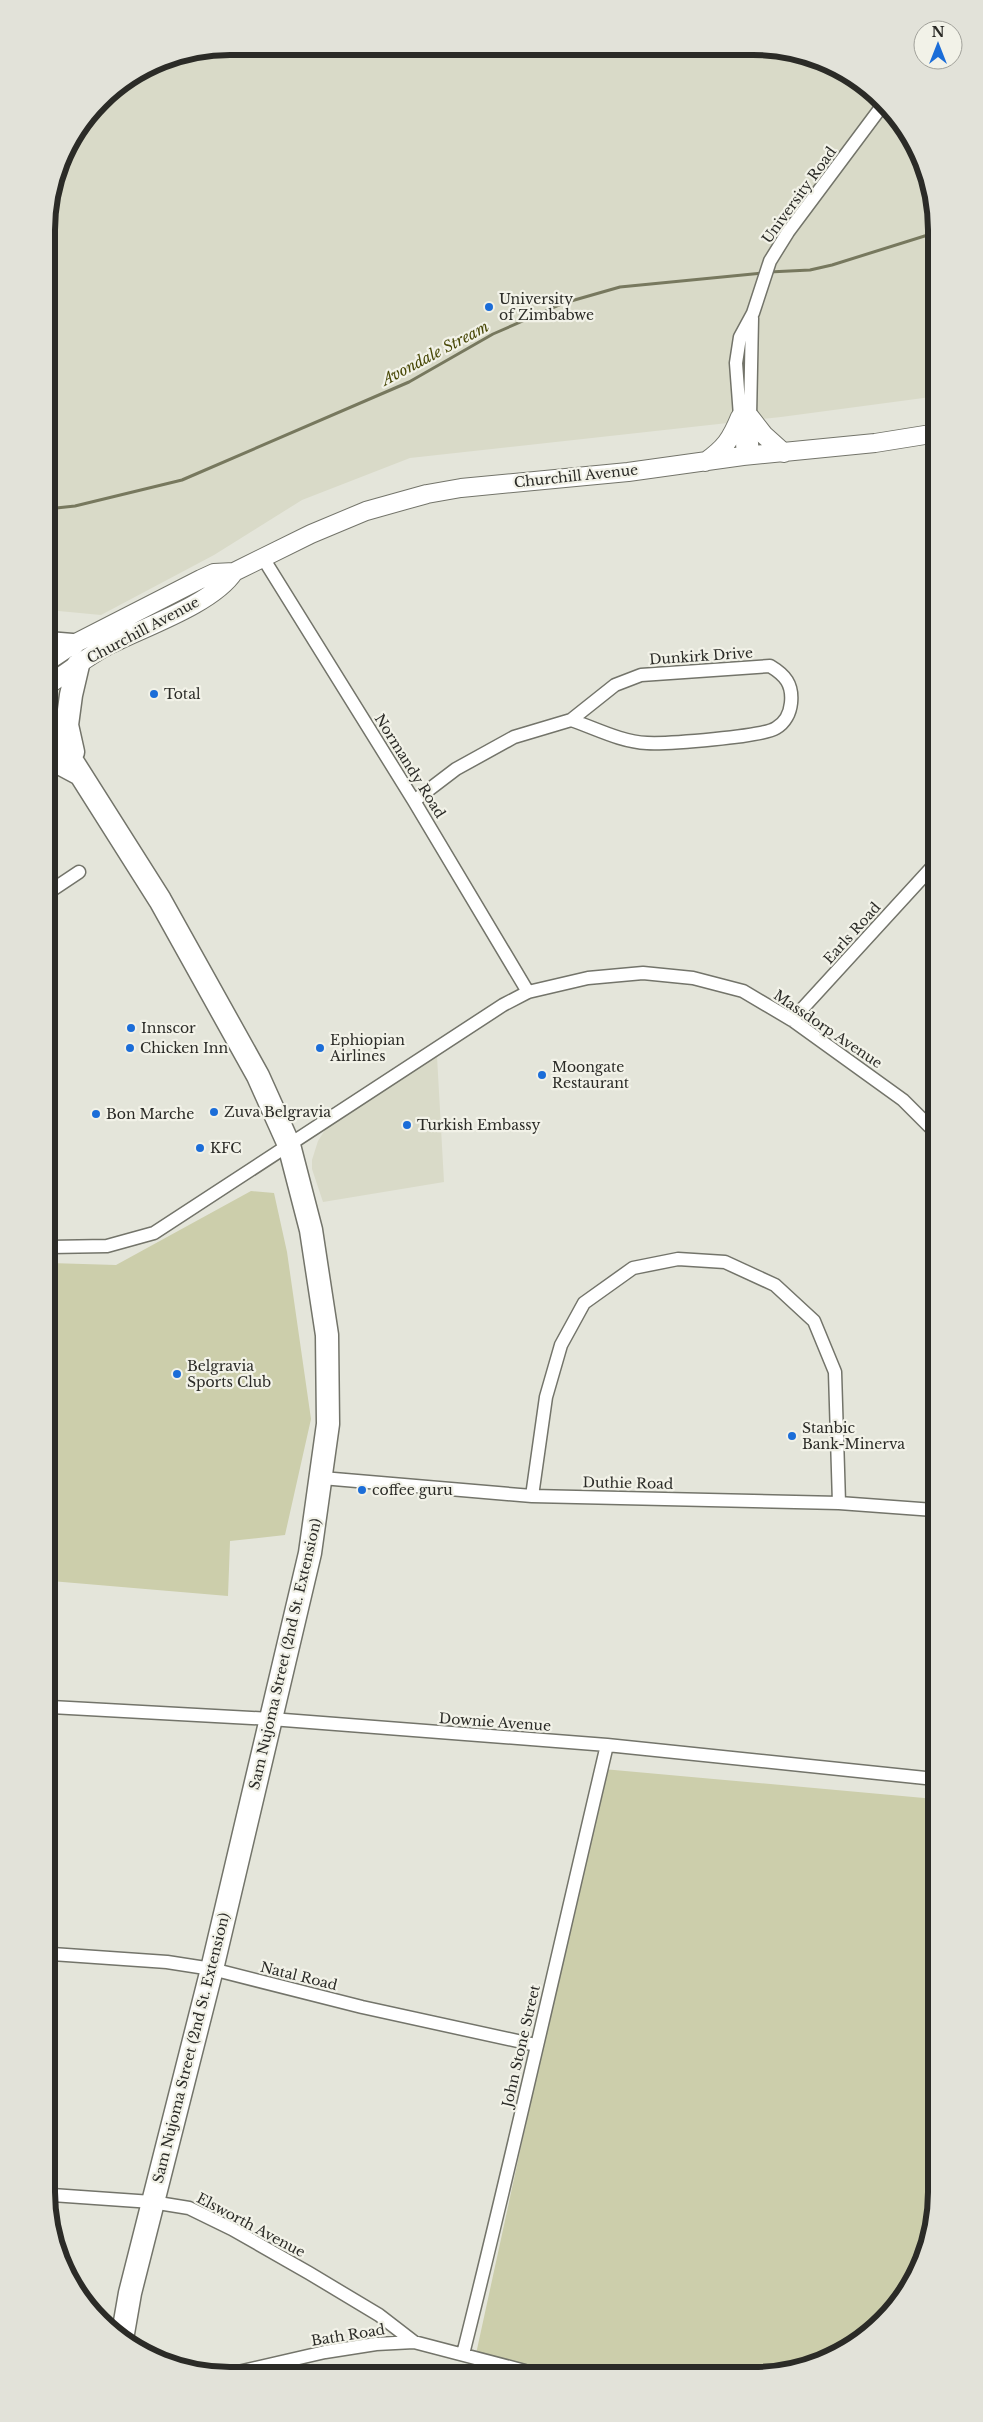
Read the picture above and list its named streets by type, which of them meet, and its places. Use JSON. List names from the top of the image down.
{
  "streets": {
    "highway": ["Sam Nujoma Street (2nd St. Extension)"],
    "main road": ["Churchill Avenue"],
    "street": [
      "University Road",
      "Dunkirk Drive",
      "Normandy Road",
      "Earls Road",
      "Massdorp Avenue",
      "Duthie Road",
      "Downie Avenue",
      "Natal Road",
      "John Stone Street",
      "Elsworth Avenue",
      "Bath Road"
    ]
  },
  "crossings": [
    ["University Road", "Churchill Avenue"],
    ["Churchill Avenue", "Normandy Road"],
    ["Dunkirk Drive", "Normandy Road"],
    ["Normandy Road", "Massdorp Avenue"],
    ["Earls Road", "Massdorp Avenue"],
    ["Massdorp Avenue", "Sam Nujoma Street (2nd St. Extension)"],
    ["Duthie Road", "Sam Nujoma Street (2nd St. Extension)"],
    ["Sam Nujoma Street (2nd St. Extension)", "Downie Avenue"],
    ["Sam Nujoma Street (2nd St. Extension)", "Natal Road"],
    ["Sam Nujoma Street (2nd St. Extension)", "Elsworth Avenue"],
    ["Downie Avenue", "John Stone Street"],
    ["Natal Road", "John Stone Street"],
    ["John Stone Street", "Bath Road"],
    ["Elsworth Avenue", "Bath Road"]
  ],
  "water": ["Avondale Stream"],
  "places": [
    "University of Zimbabwe",
    "Total",
    "Innscor",
    "Chicken Inn",
    "Ephiopian Airlines",
    "Moongate Restaurant",
    "Zuva Belgravia",
    "Bon Marche",
    "Turkish Embassy",
    "KFC",
    "Belgravia Sports Club",
    "Stanbic Bank-Minerva",
    "coffee guru"
  ],
  "north": "top"
}
